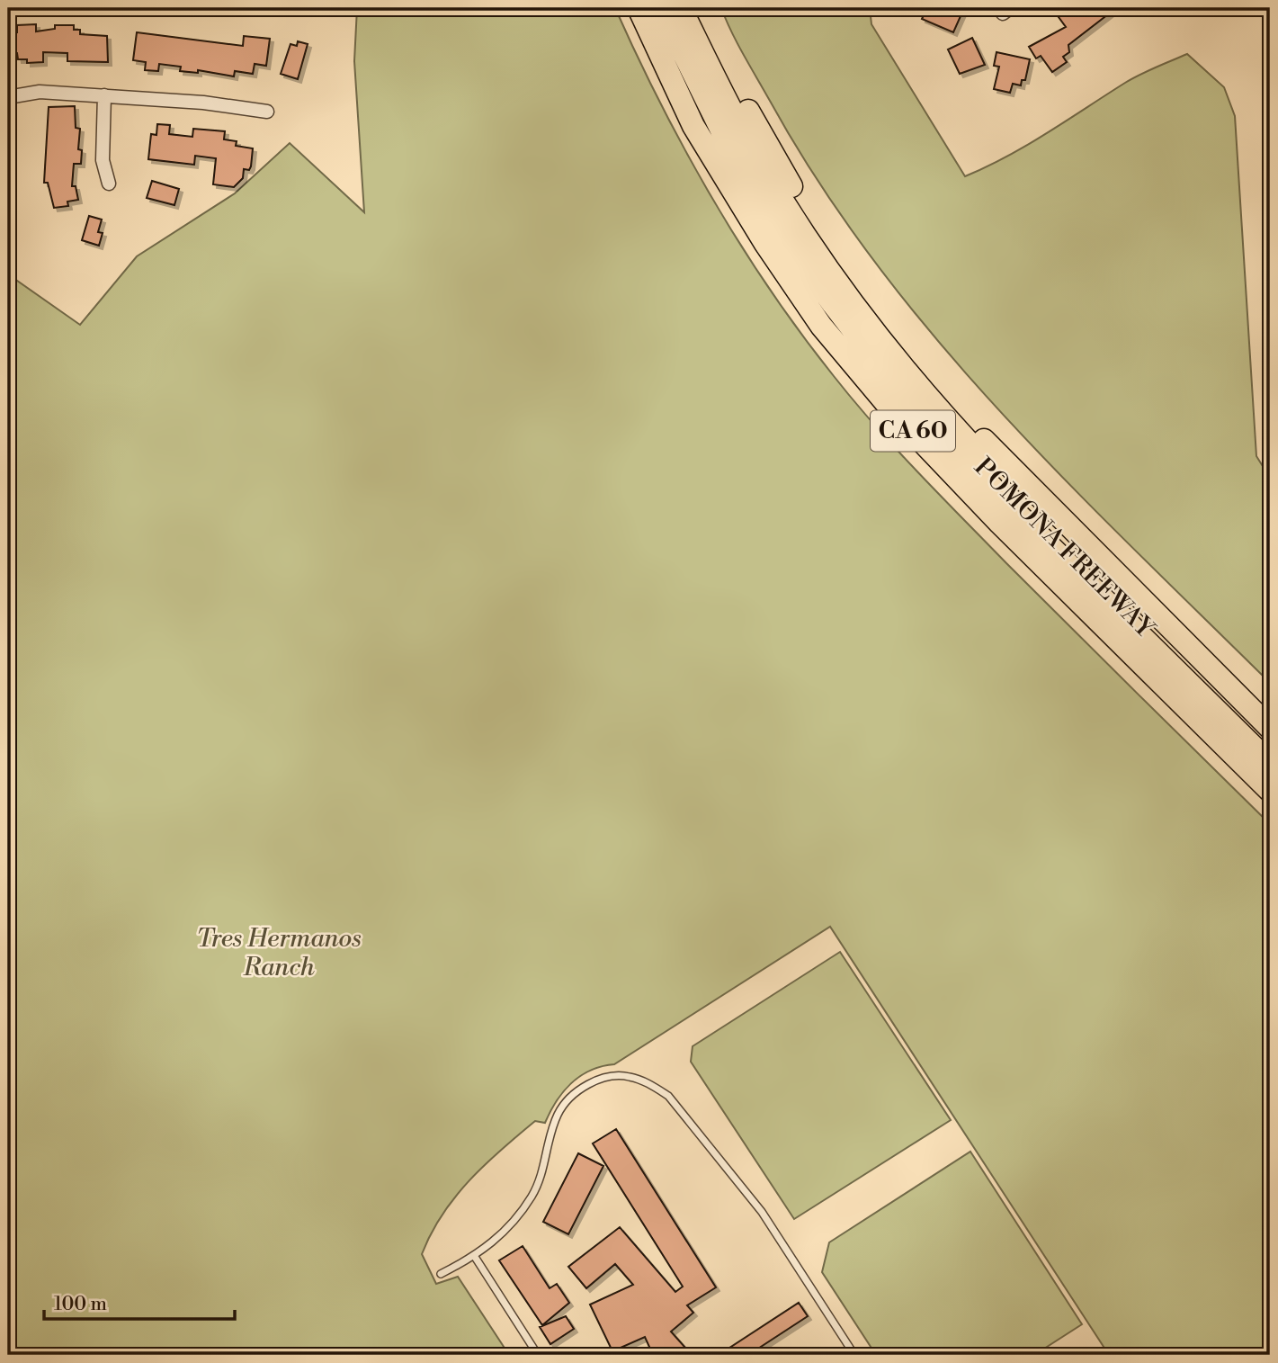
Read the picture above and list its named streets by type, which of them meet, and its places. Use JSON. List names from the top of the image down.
{
  "streets": {
    "highway": ["CA 60", "POMONA FREEWAY"]
  },
  "parks": ["Tres Hermanos Ranch"],
  "scale_bar": "100 m"
}
